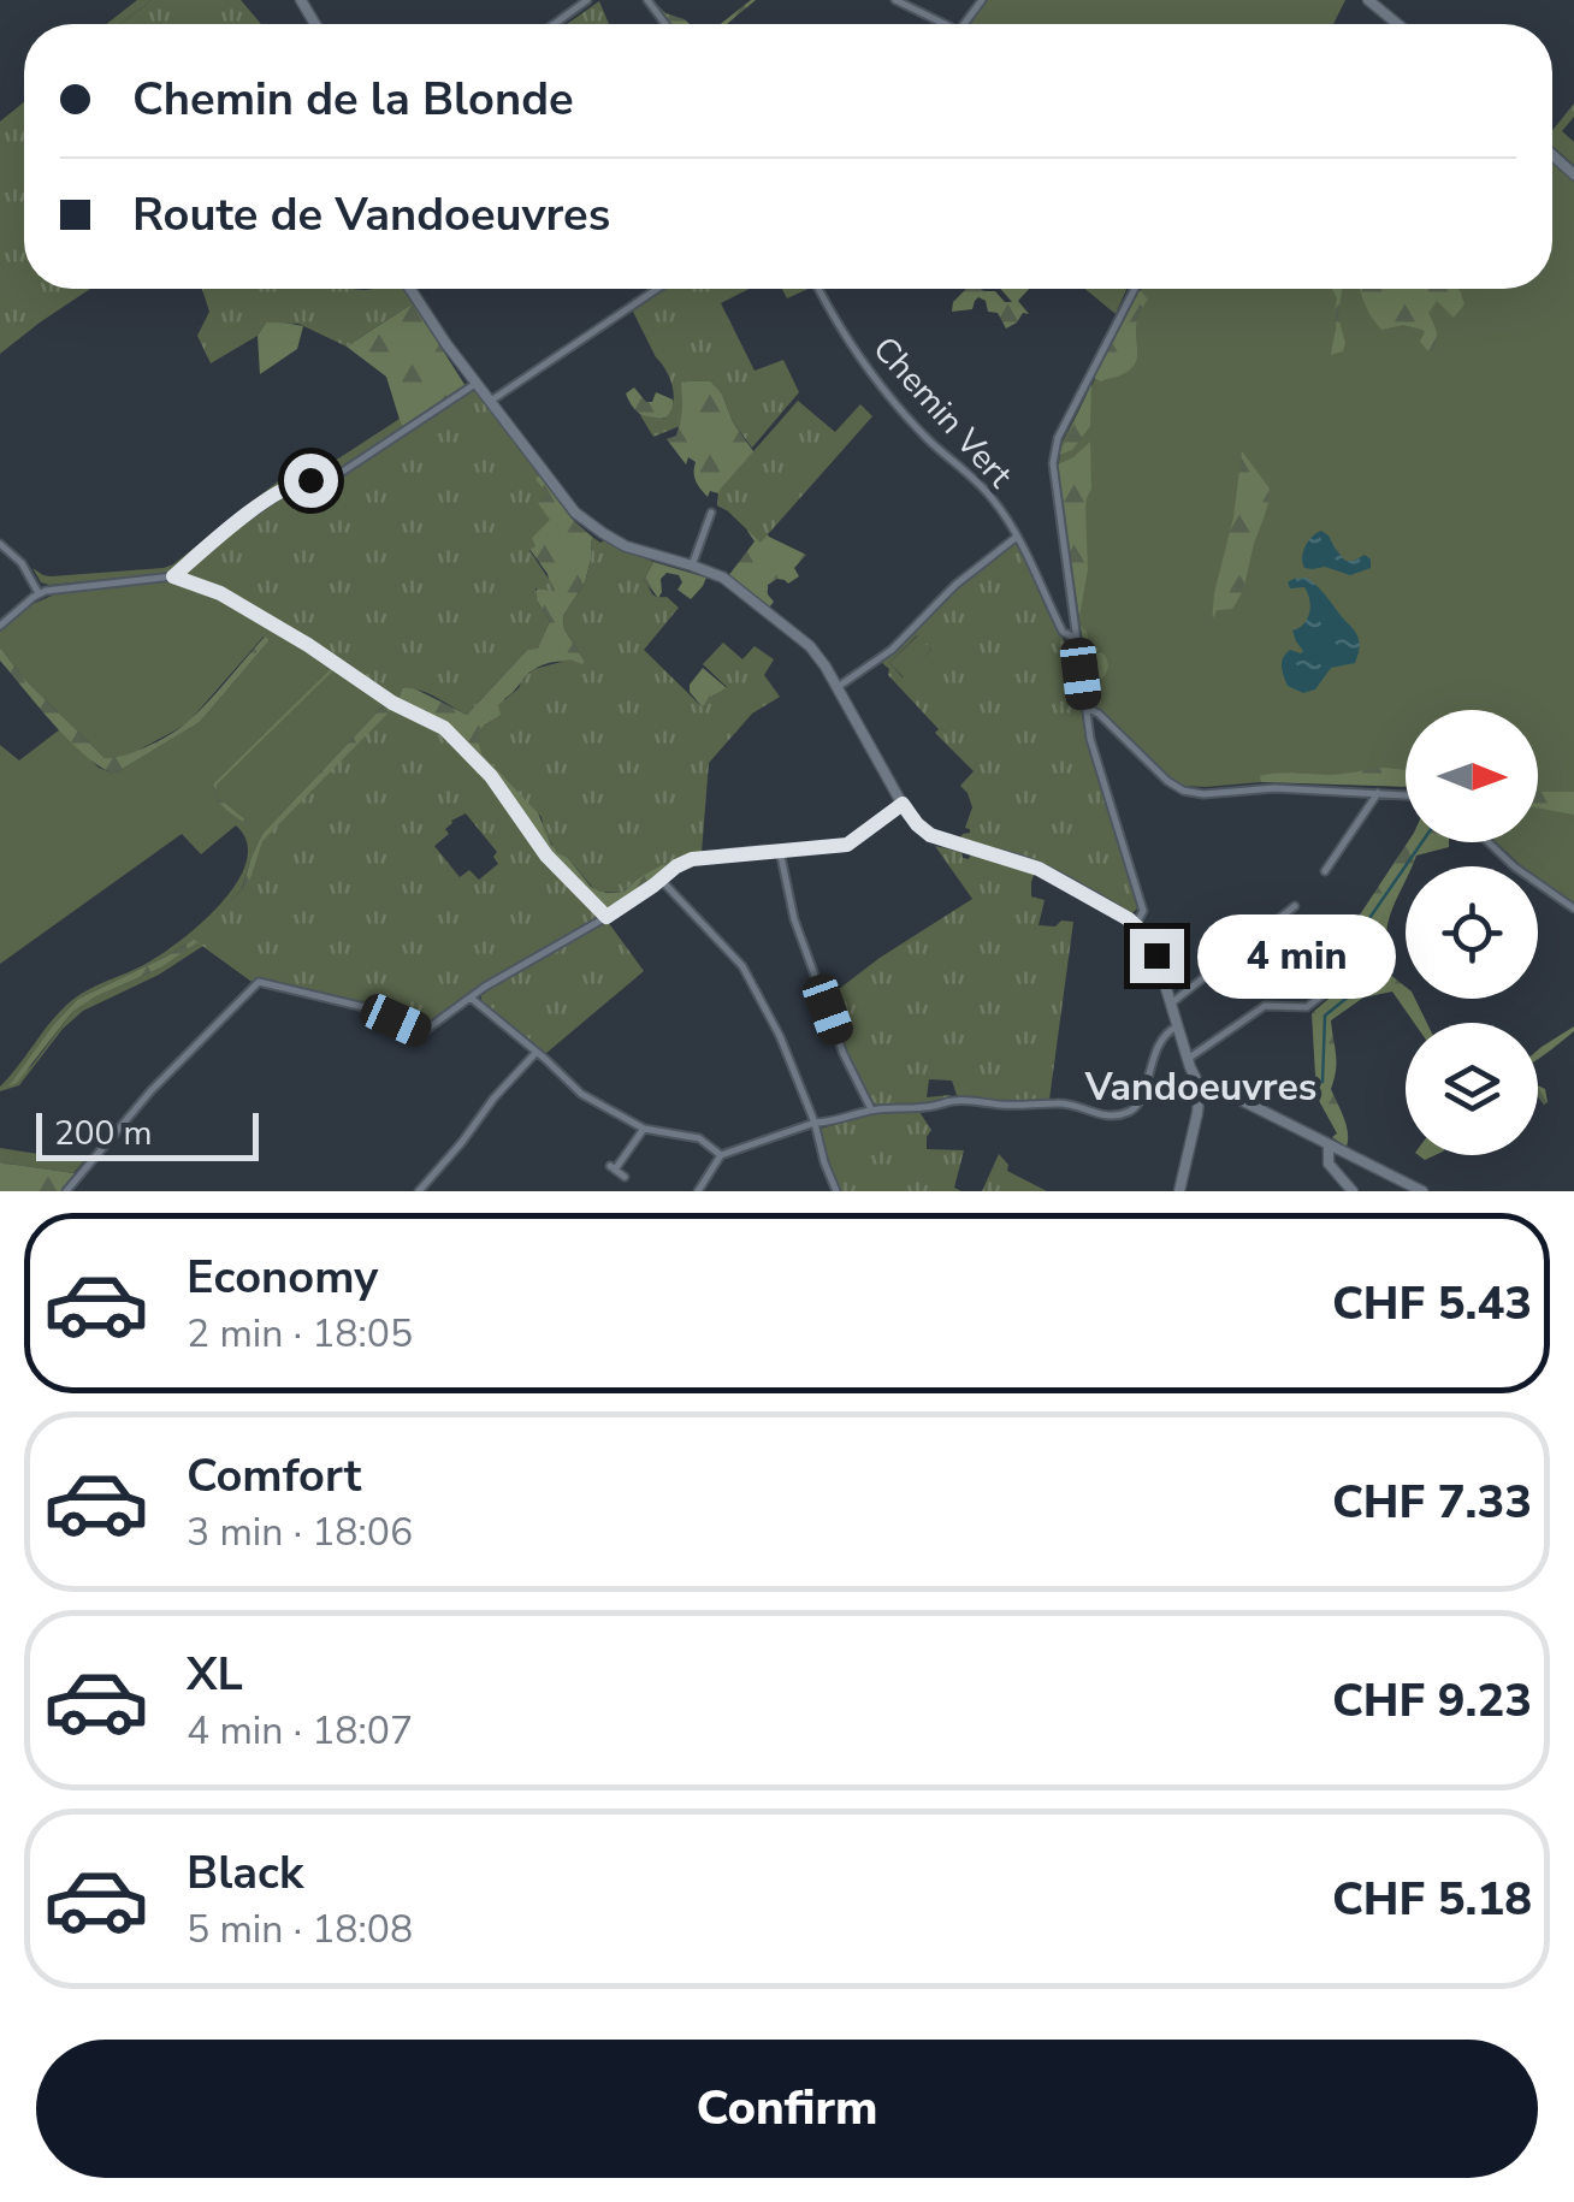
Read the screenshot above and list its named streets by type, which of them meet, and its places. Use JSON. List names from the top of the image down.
{
  "streets": {
    "street": ["Chemin Vert"]
  },
  "districts": ["Vandoeuvres"],
  "scale_bar": "200 m",
  "north": "right",
  "page": {
    "banner": ["Chemin de la Blonde", "Route de Vandoeuvres"],
    "bubble": "4 min",
    "scale": "200 m",
    "list": [
      {
        "name": "Economy",
        "note": "2 min · 18:05",
        "value": "CHF 5.43"
      },
      {
        "name": "Comfort",
        "note": "3 min · 18:06",
        "value": "CHF 7.33"
      },
      {
        "name": "XL",
        "note": "4 min · 18:07",
        "value": "CHF 9.23"
      },
      {
        "name": "Black",
        "note": "5 min · 18:08",
        "value": "CHF 5.18"
      }
    ],
    "buttons": "Confirm"
  }
}
